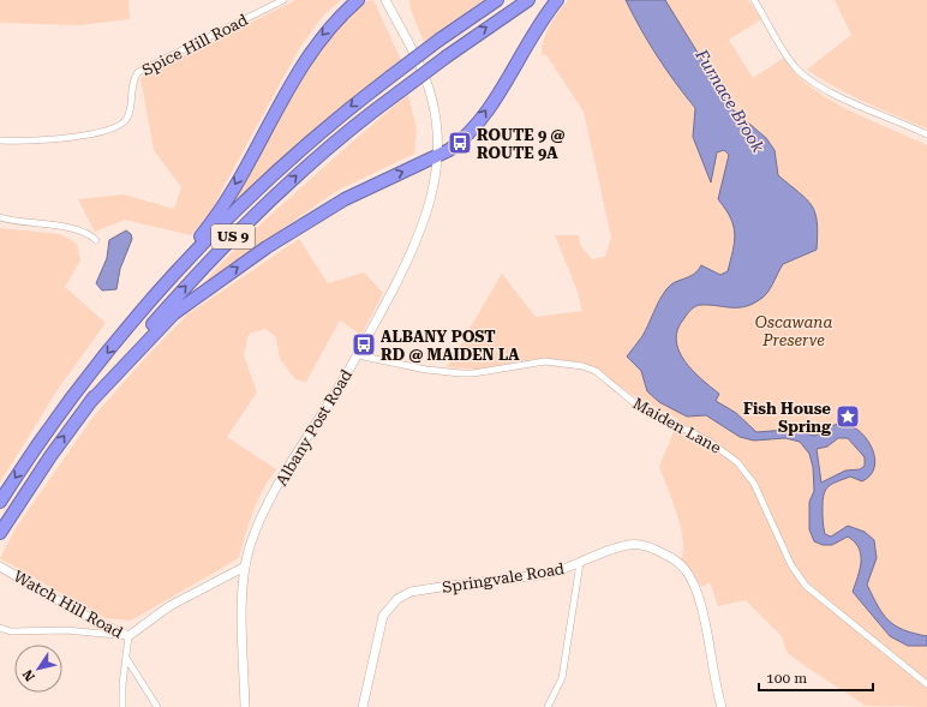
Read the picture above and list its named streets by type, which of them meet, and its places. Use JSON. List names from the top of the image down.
{
  "streets": {
    "highway": ["US 9"],
    "street": [
      "Spice Hill Road",
      "Maiden Lane",
      "Albany Post Road",
      "Springvale Road",
      "Watch Hill Road"
    ]
  },
  "crossings": [
    ["Maiden Lane", "Albany Post Road"]
  ],
  "water": ["Furnace Brook"],
  "parks": ["Oscawana Preserve"],
  "places": {
    "bus stop": ["ROUTE 9 @ ROUTE 9A", "ALBANY POST RD @ MAIDEN LA"],
    "place": ["Fish House Spring"]
  },
  "scale_bar": "100 m",
  "north": "bottom left"
}
